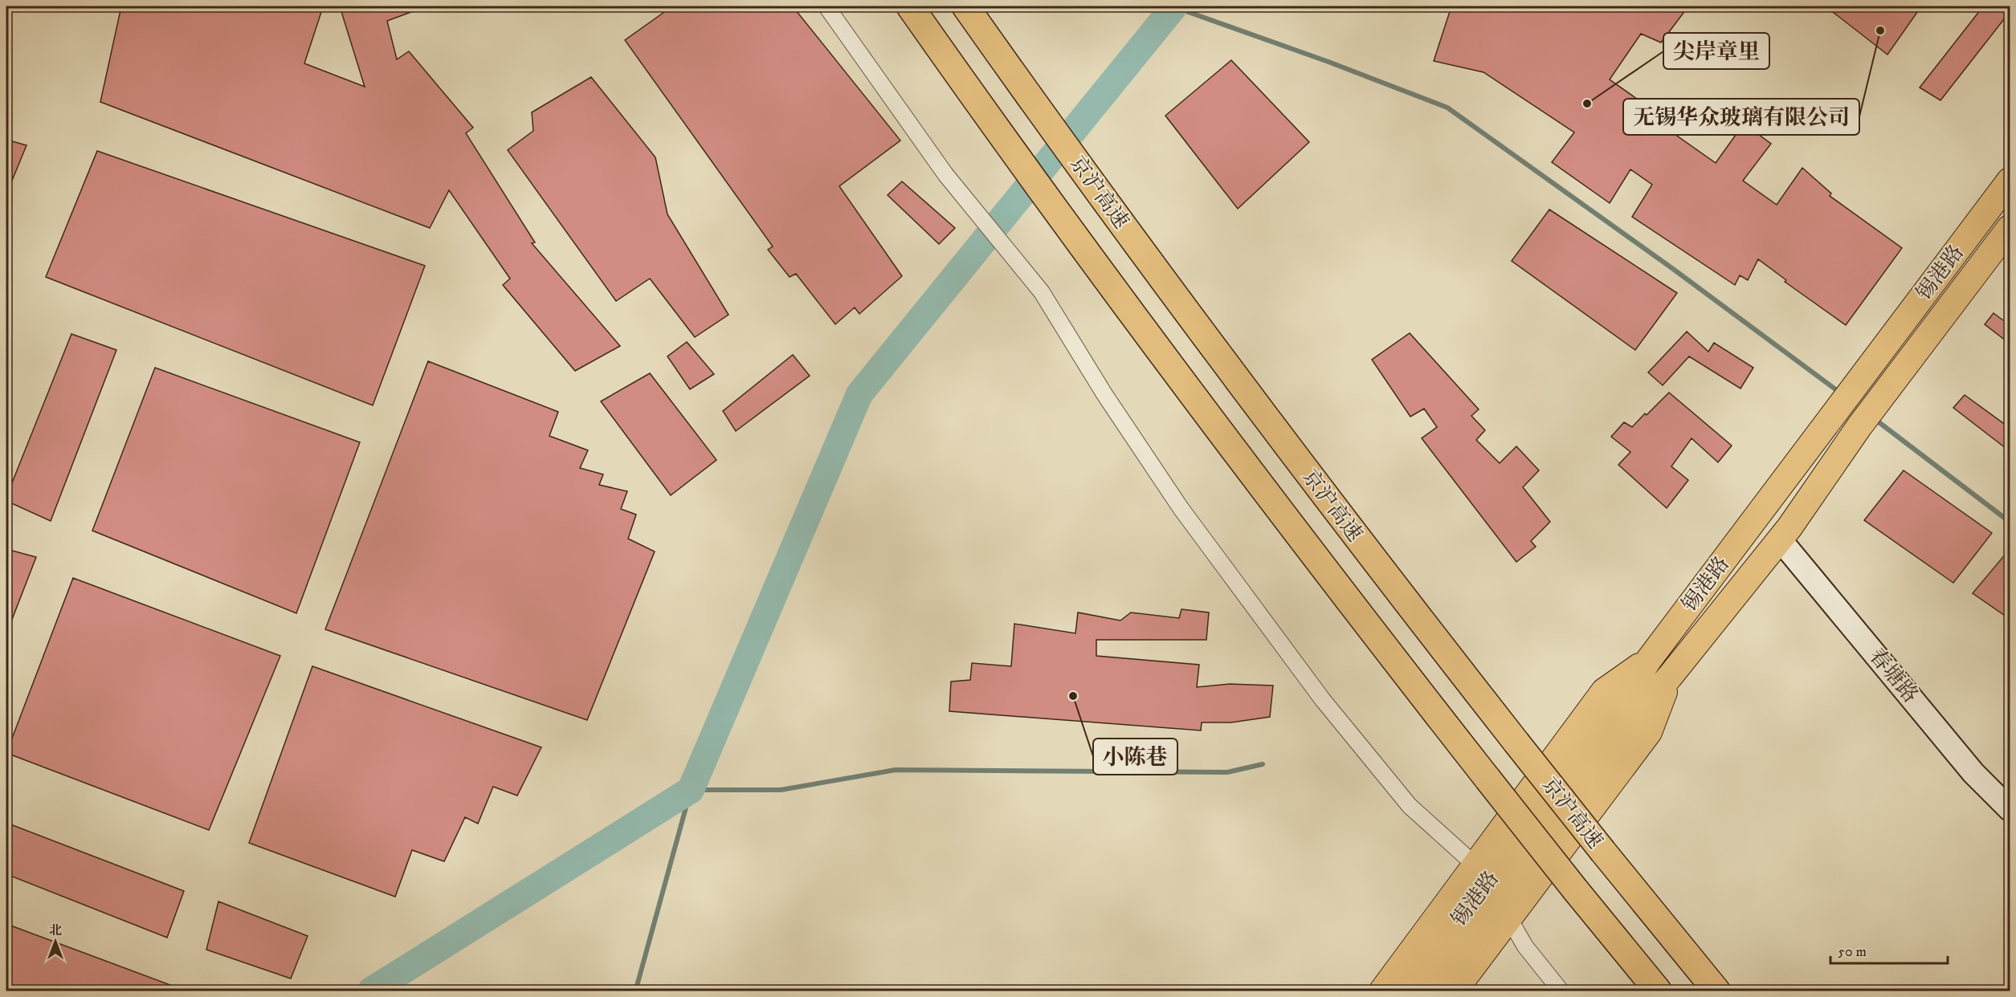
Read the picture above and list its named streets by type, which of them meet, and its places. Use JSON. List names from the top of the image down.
{
  "streets": {
    "highway": ["京沪高速"],
    "main road": ["锡港路"],
    "street": ["春塘路"]
  },
  "crossings": [
    ["锡港路", "春塘路"]
  ],
  "places": ["无锡华众玻璃有限公司", "尖岸章里", "小陈巷"],
  "scale_bar": "50 m",
  "north": "top"
}
